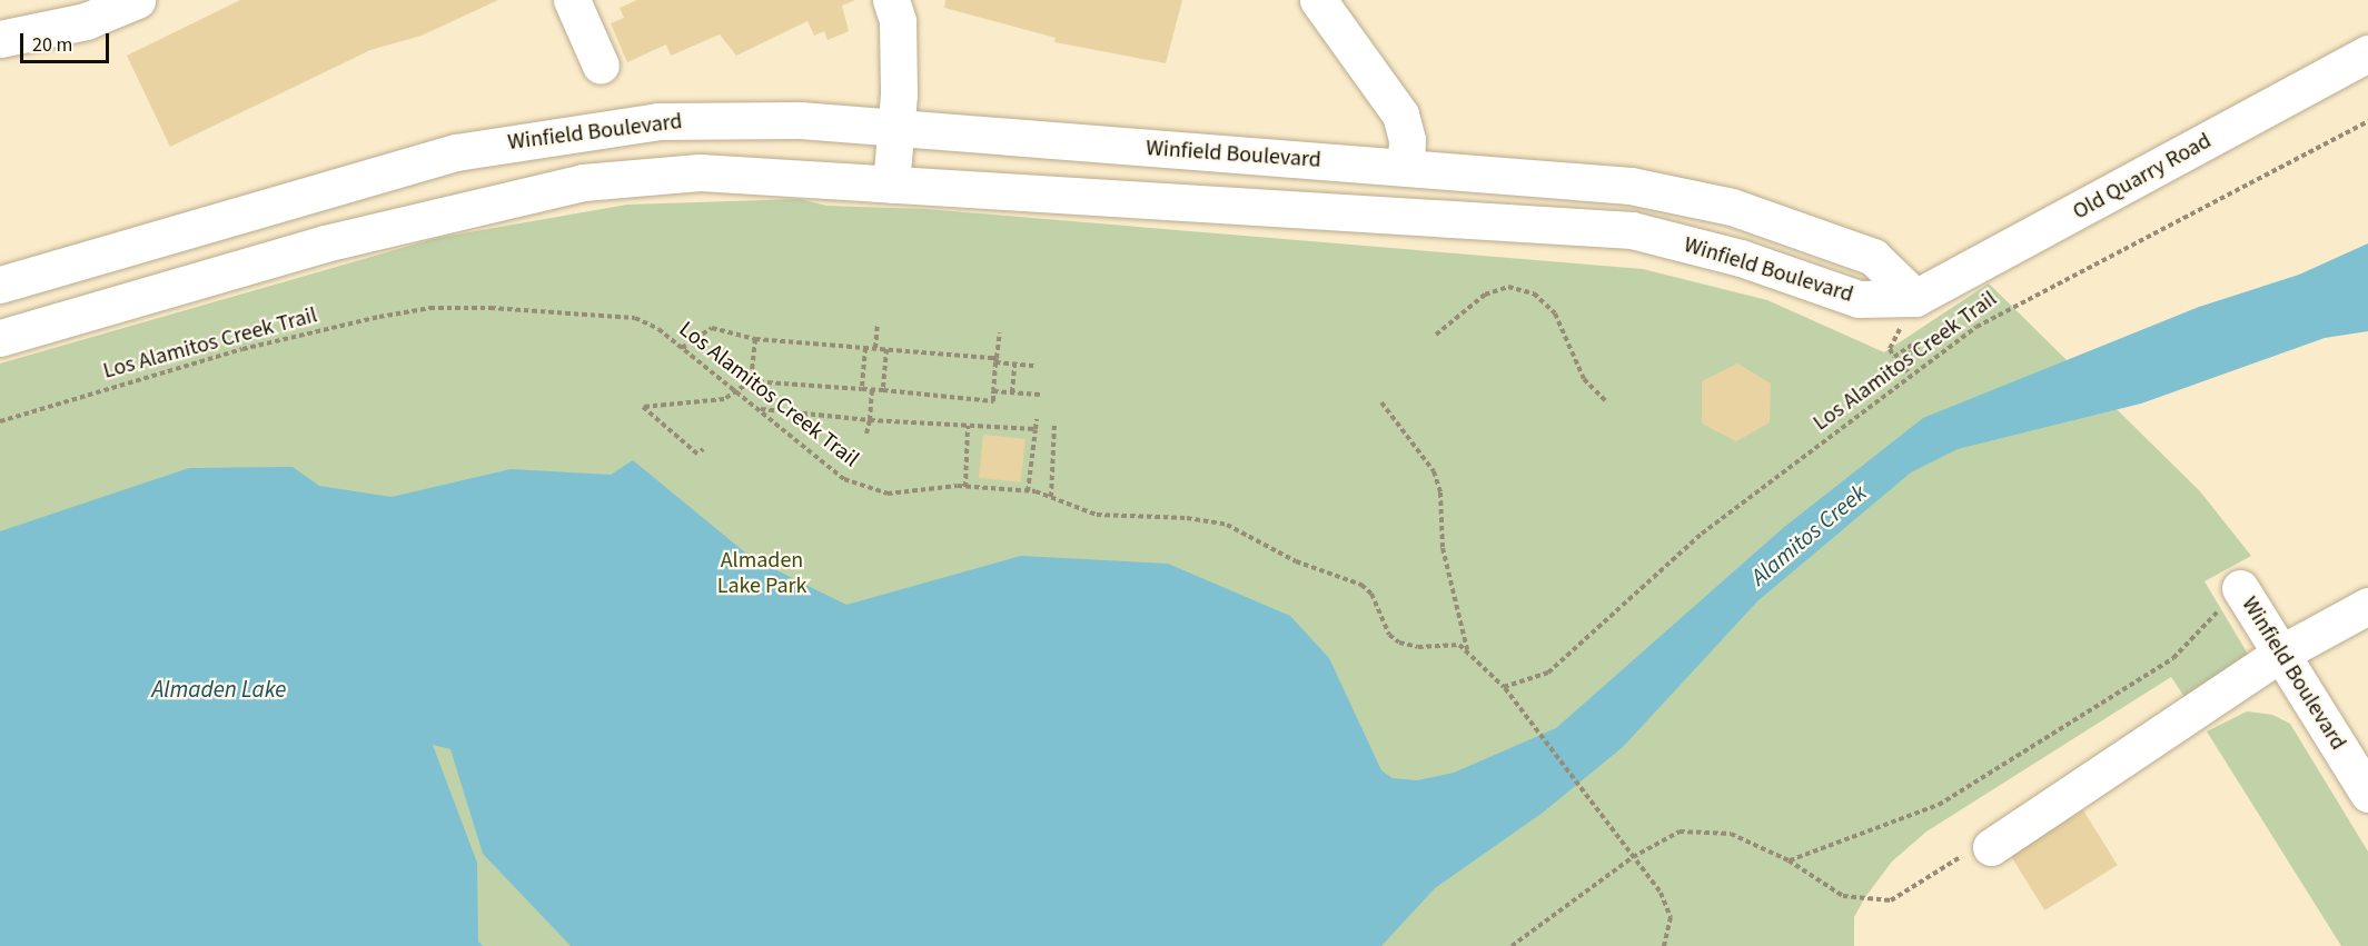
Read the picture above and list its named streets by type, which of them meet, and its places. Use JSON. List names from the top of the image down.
{
  "streets": {
    "street": ["Winfield Boulevard", "Old Quarry Road"],
    "path": ["Los Alamitos Creek Trail"]
  },
  "crossings": [
    ["Winfield Boulevard", "Old Quarry Road"]
  ],
  "water": ["Alamitos Creek", "Almaden Lake"],
  "parks": ["Almaden Lake Park"],
  "scale_bar": "20 m"
}
